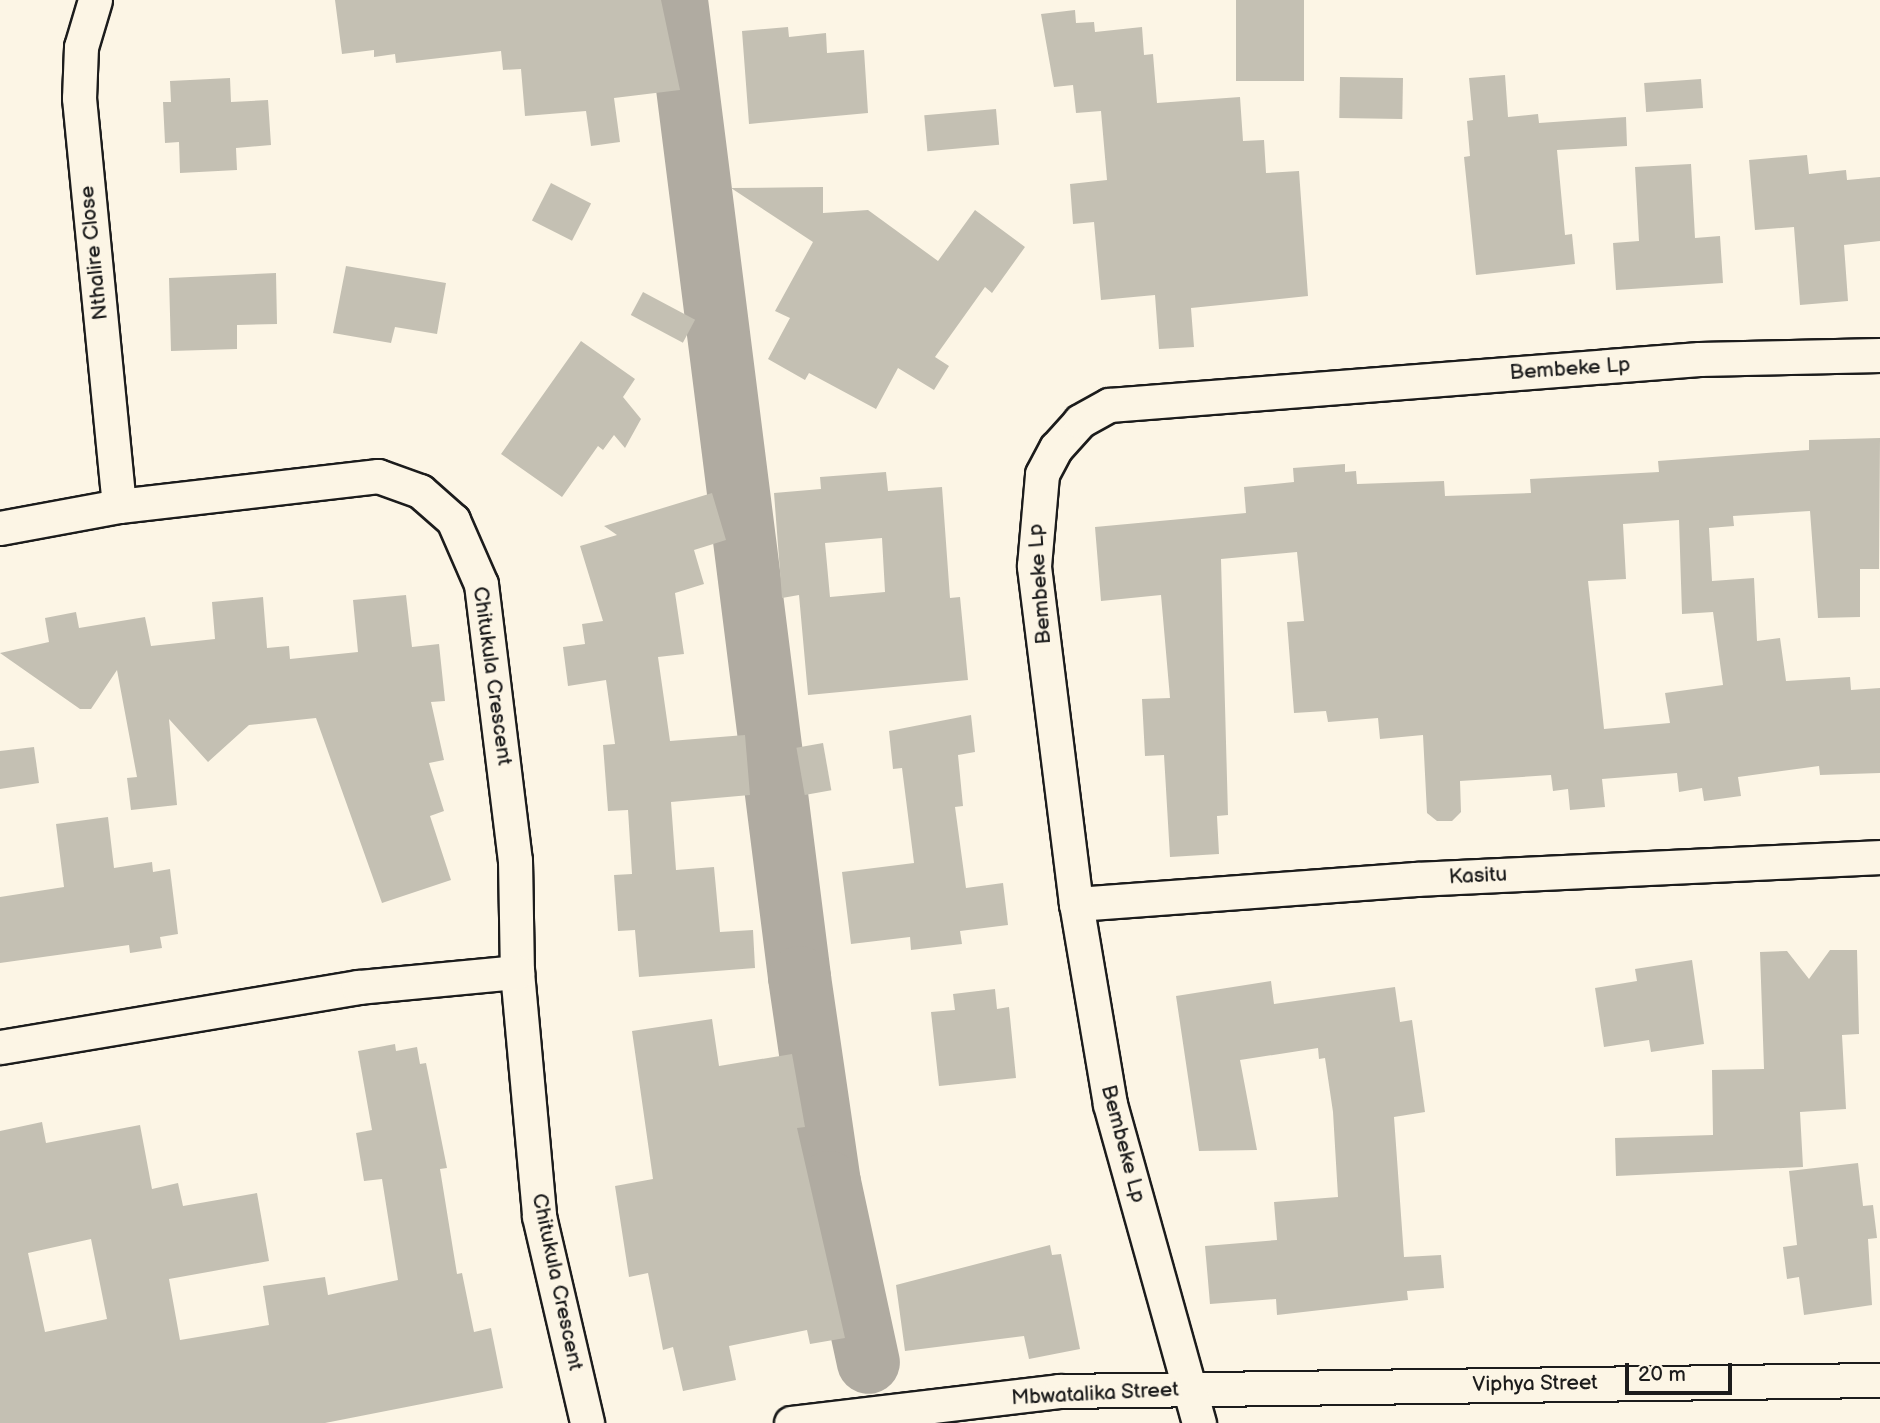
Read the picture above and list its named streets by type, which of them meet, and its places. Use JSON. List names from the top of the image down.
{
  "streets": {
    "street": [
      "Nthalire Close",
      "Bembeke Lp",
      "Chitukula Crescent",
      "Kasitu",
      "Viphya Street",
      "Mbwatalika Street"
    ]
  },
  "crossings": [
    ["Nthalire Close", "Chitukula Crescent"],
    ["Bembeke Lp", "Kasitu"],
    ["Bembeke Lp", "Viphya Street"],
    ["Bembeke Lp", "Mbwatalika Street"],
    ["Viphya Street", "Mbwatalika Street"]
  ],
  "scale_bar": "20 m"
}
